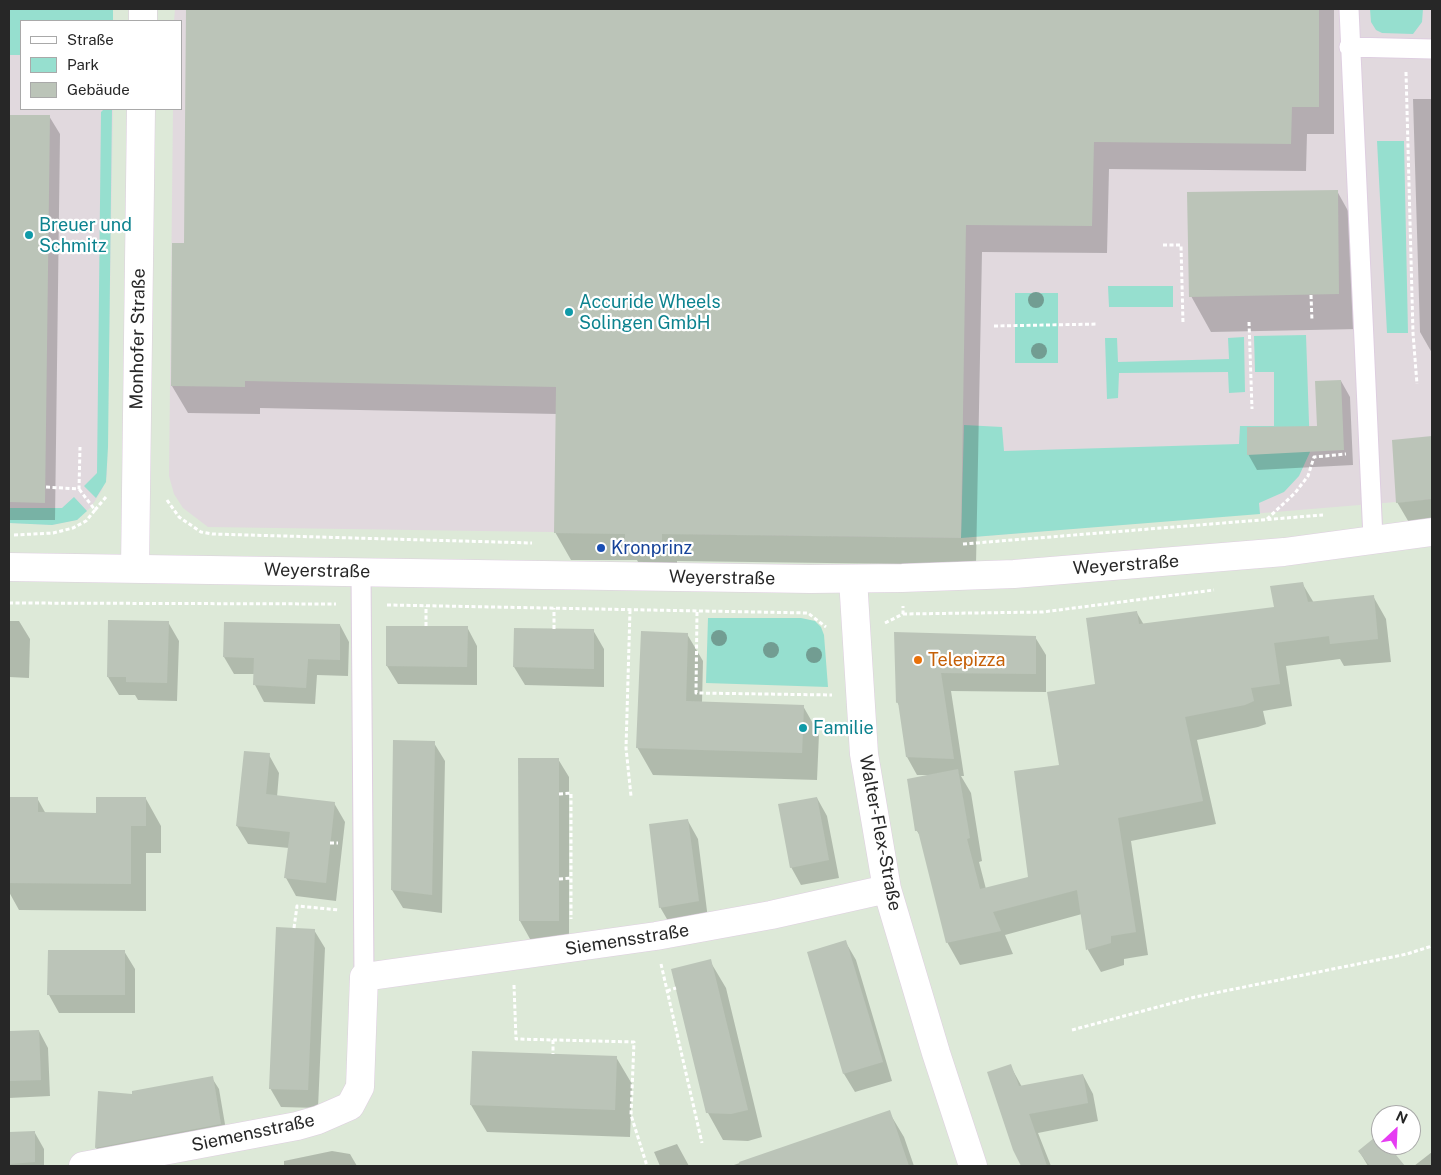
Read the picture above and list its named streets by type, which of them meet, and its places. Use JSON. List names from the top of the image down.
{
  "streets": {
    "street": [
      "Monhofer Straße",
      "Weyerstraße",
      "Walter-Flex-Straße",
      "Siemensstraße"
    ]
  },
  "crossings": [
    ["Monhofer Straße", "Weyerstraße"],
    ["Weyerstraße", "Walter-Flex-Straße"],
    ["Weyerstraße", "Siemensstraße"],
    ["Walter-Flex-Straße", "Siemensstraße"]
  ],
  "places": [
    "Breuer und Schmitz",
    "Accuride Wheels Solingen GmbH",
    "Kronprinz",
    "Telepizza",
    "Familie"
  ],
  "legend": ["Straße", "Park", "Gebäude"],
  "north": "top right"
}
